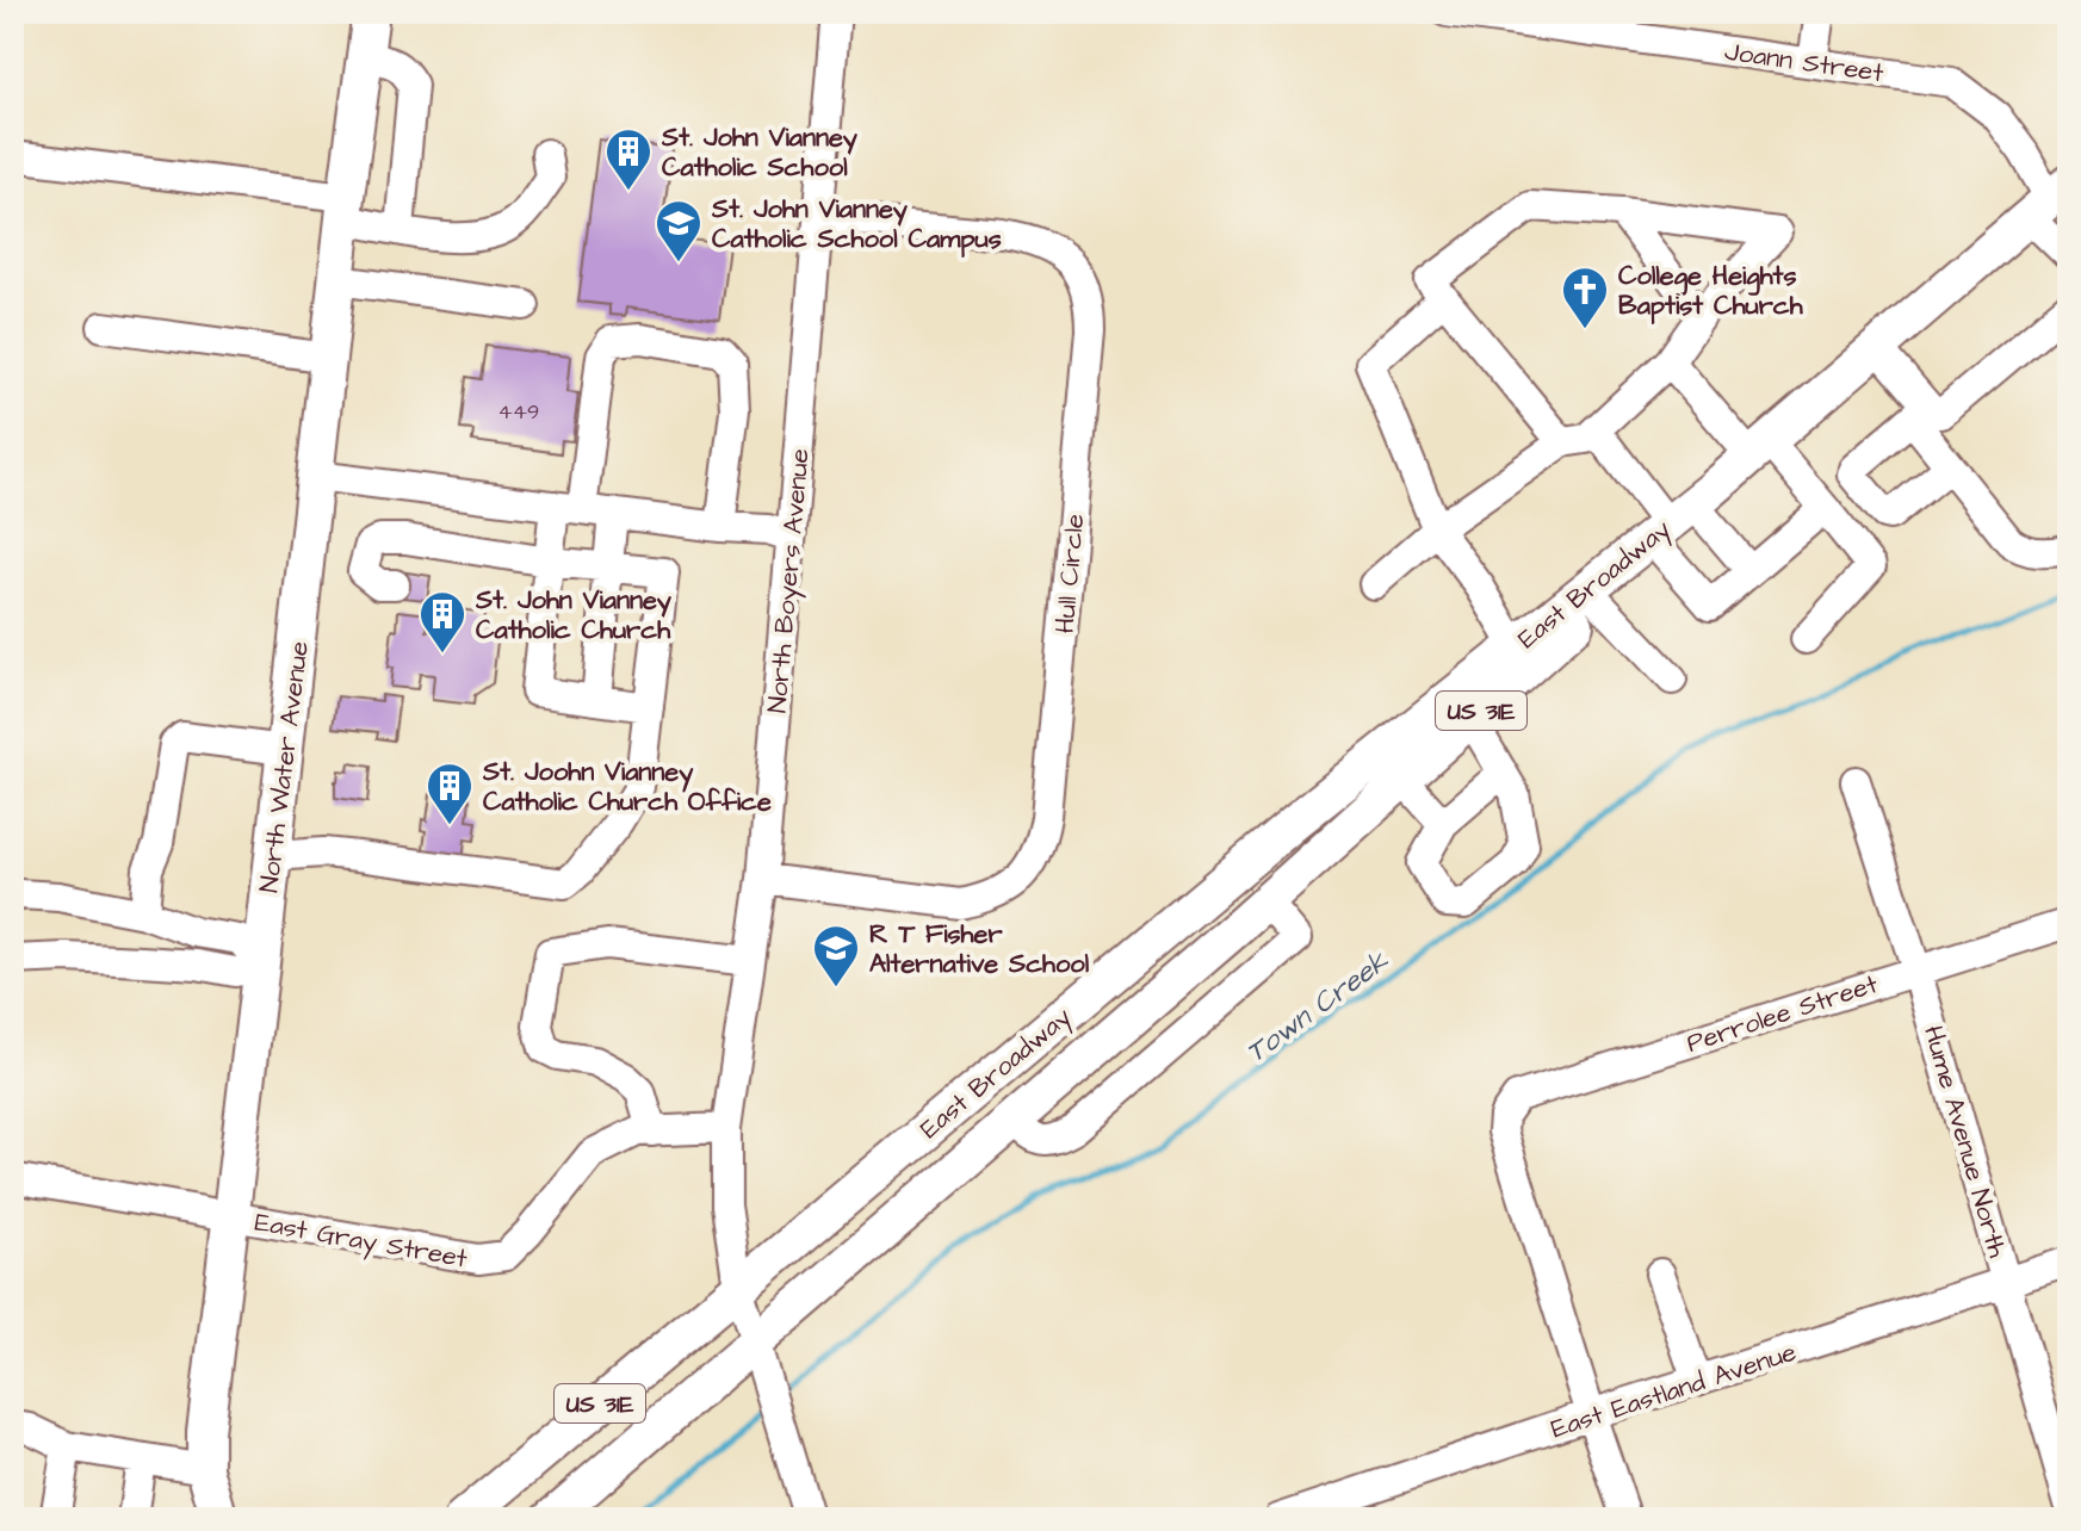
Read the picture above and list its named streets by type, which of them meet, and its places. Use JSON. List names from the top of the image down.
{
  "streets": {
    "main road": ["East Broadway", "US 31E", "North Water Avenue"],
    "street": [
      "Joann Street",
      "Hull Circle",
      "North Boyers Avenue",
      "Perrolee Street",
      "Hume Avenue North",
      "East Gray Street",
      "East Eastland Avenue"
    ]
  },
  "crossings": [
    ["Joann Street", "East Broadway"],
    ["Hull Circle", "North Boyers Avenue"],
    ["North Boyers Avenue", "East Broadway"],
    ["North Boyers Avenue", "East Gray Street"],
    ["North Water Avenue", "East Gray Street"],
    ["Perrolee Street", "Hume Avenue North"],
    ["Perrolee Street", "East Eastland Avenue"],
    ["Hume Avenue North", "East Eastland Avenue"]
  ],
  "water": ["Town Creek"],
  "places": {
    "building": ["St. John Vianney Catholic School", "St. John Vianney Catholic Church", "St. Joohn Vianney Catholic Church Office"],
    "school or university": ["St. John Vianney Catholic School Campus", "R T Fisher Alternative School"],
    "church": ["College Heights Baptist Church"]
  },
  "house_numbers": ["449"]
}
